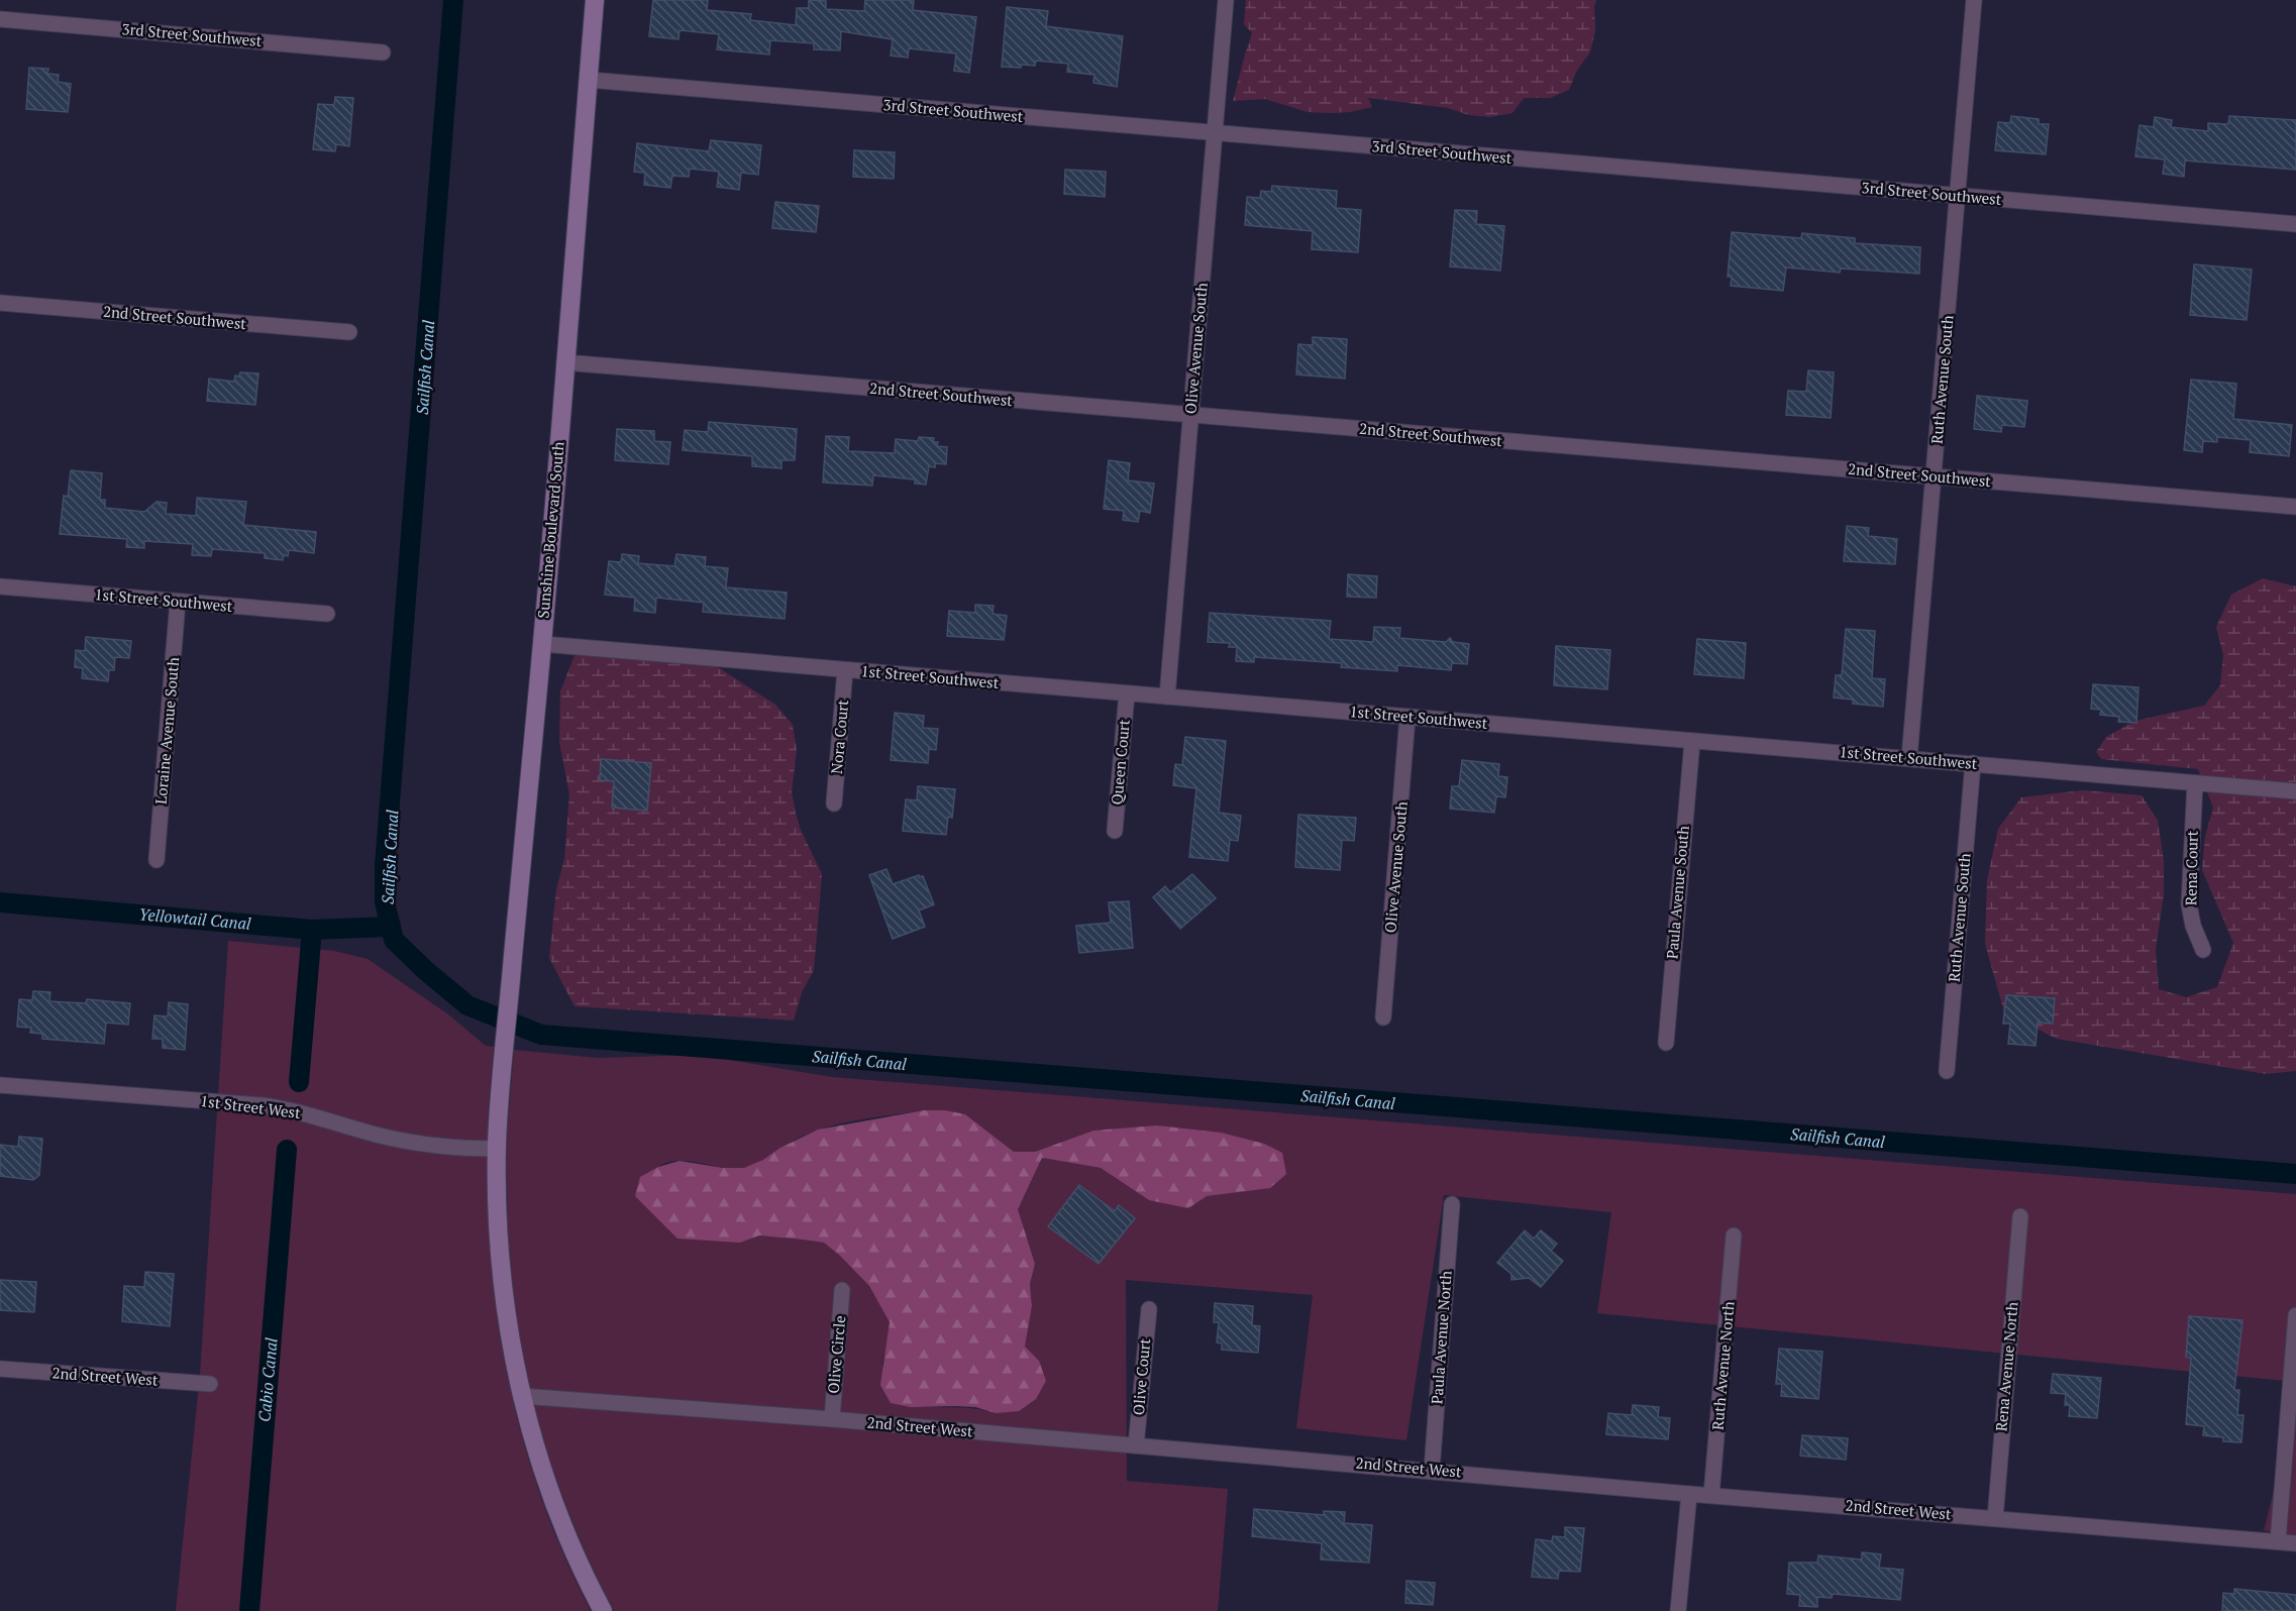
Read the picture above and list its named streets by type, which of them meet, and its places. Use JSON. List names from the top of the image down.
{
  "streets": {
    "street": [
      "3rd Street Southwest",
      "2nd Street Southwest",
      "Olive Avenue South",
      "Ruth Avenue South",
      "Sunshine Boulevard South",
      "1st Street Southwest",
      "Loraine Avenue South",
      "Nora Court",
      "Queen Court",
      "Rena Court",
      "Paula Avenue South",
      "1st Street West",
      "Paula Avenue North",
      "Olive Circle",
      "Ruth Avenue North",
      "Rena Avenue North",
      "2nd Street West",
      "Olive Court"
    ]
  },
  "crossings": [
    ["3rd Street Southwest", "Olive Avenue South"],
    ["3rd Street Southwest", "Ruth Avenue South"],
    ["3rd Street Southwest", "Sunshine Boulevard South"],
    ["2nd Street Southwest", "Olive Avenue South"],
    ["2nd Street Southwest", "Ruth Avenue South"],
    ["2nd Street Southwest", "Sunshine Boulevard South"],
    ["Olive Avenue South", "1st Street Southwest"],
    ["Ruth Avenue South", "1st Street Southwest"],
    ["Sunshine Boulevard South", "1st Street Southwest"],
    ["Sunshine Boulevard South", "1st Street West"],
    ["Sunshine Boulevard South", "2nd Street West"],
    ["1st Street Southwest", "Loraine Avenue South"],
    ["1st Street Southwest", "Nora Court"],
    ["1st Street Southwest", "Queen Court"],
    ["1st Street Southwest", "Rena Court"],
    ["1st Street Southwest", "Paula Avenue South"],
    ["Paula Avenue North", "2nd Street West"],
    ["Olive Circle", "2nd Street West"],
    ["Ruth Avenue North", "2nd Street West"],
    ["Rena Avenue North", "2nd Street West"],
    ["2nd Street West", "Olive Court"]
  ],
  "water": ["Sailfish Canal", "Yellowtail Canal", "Cabio Canal"]
}
